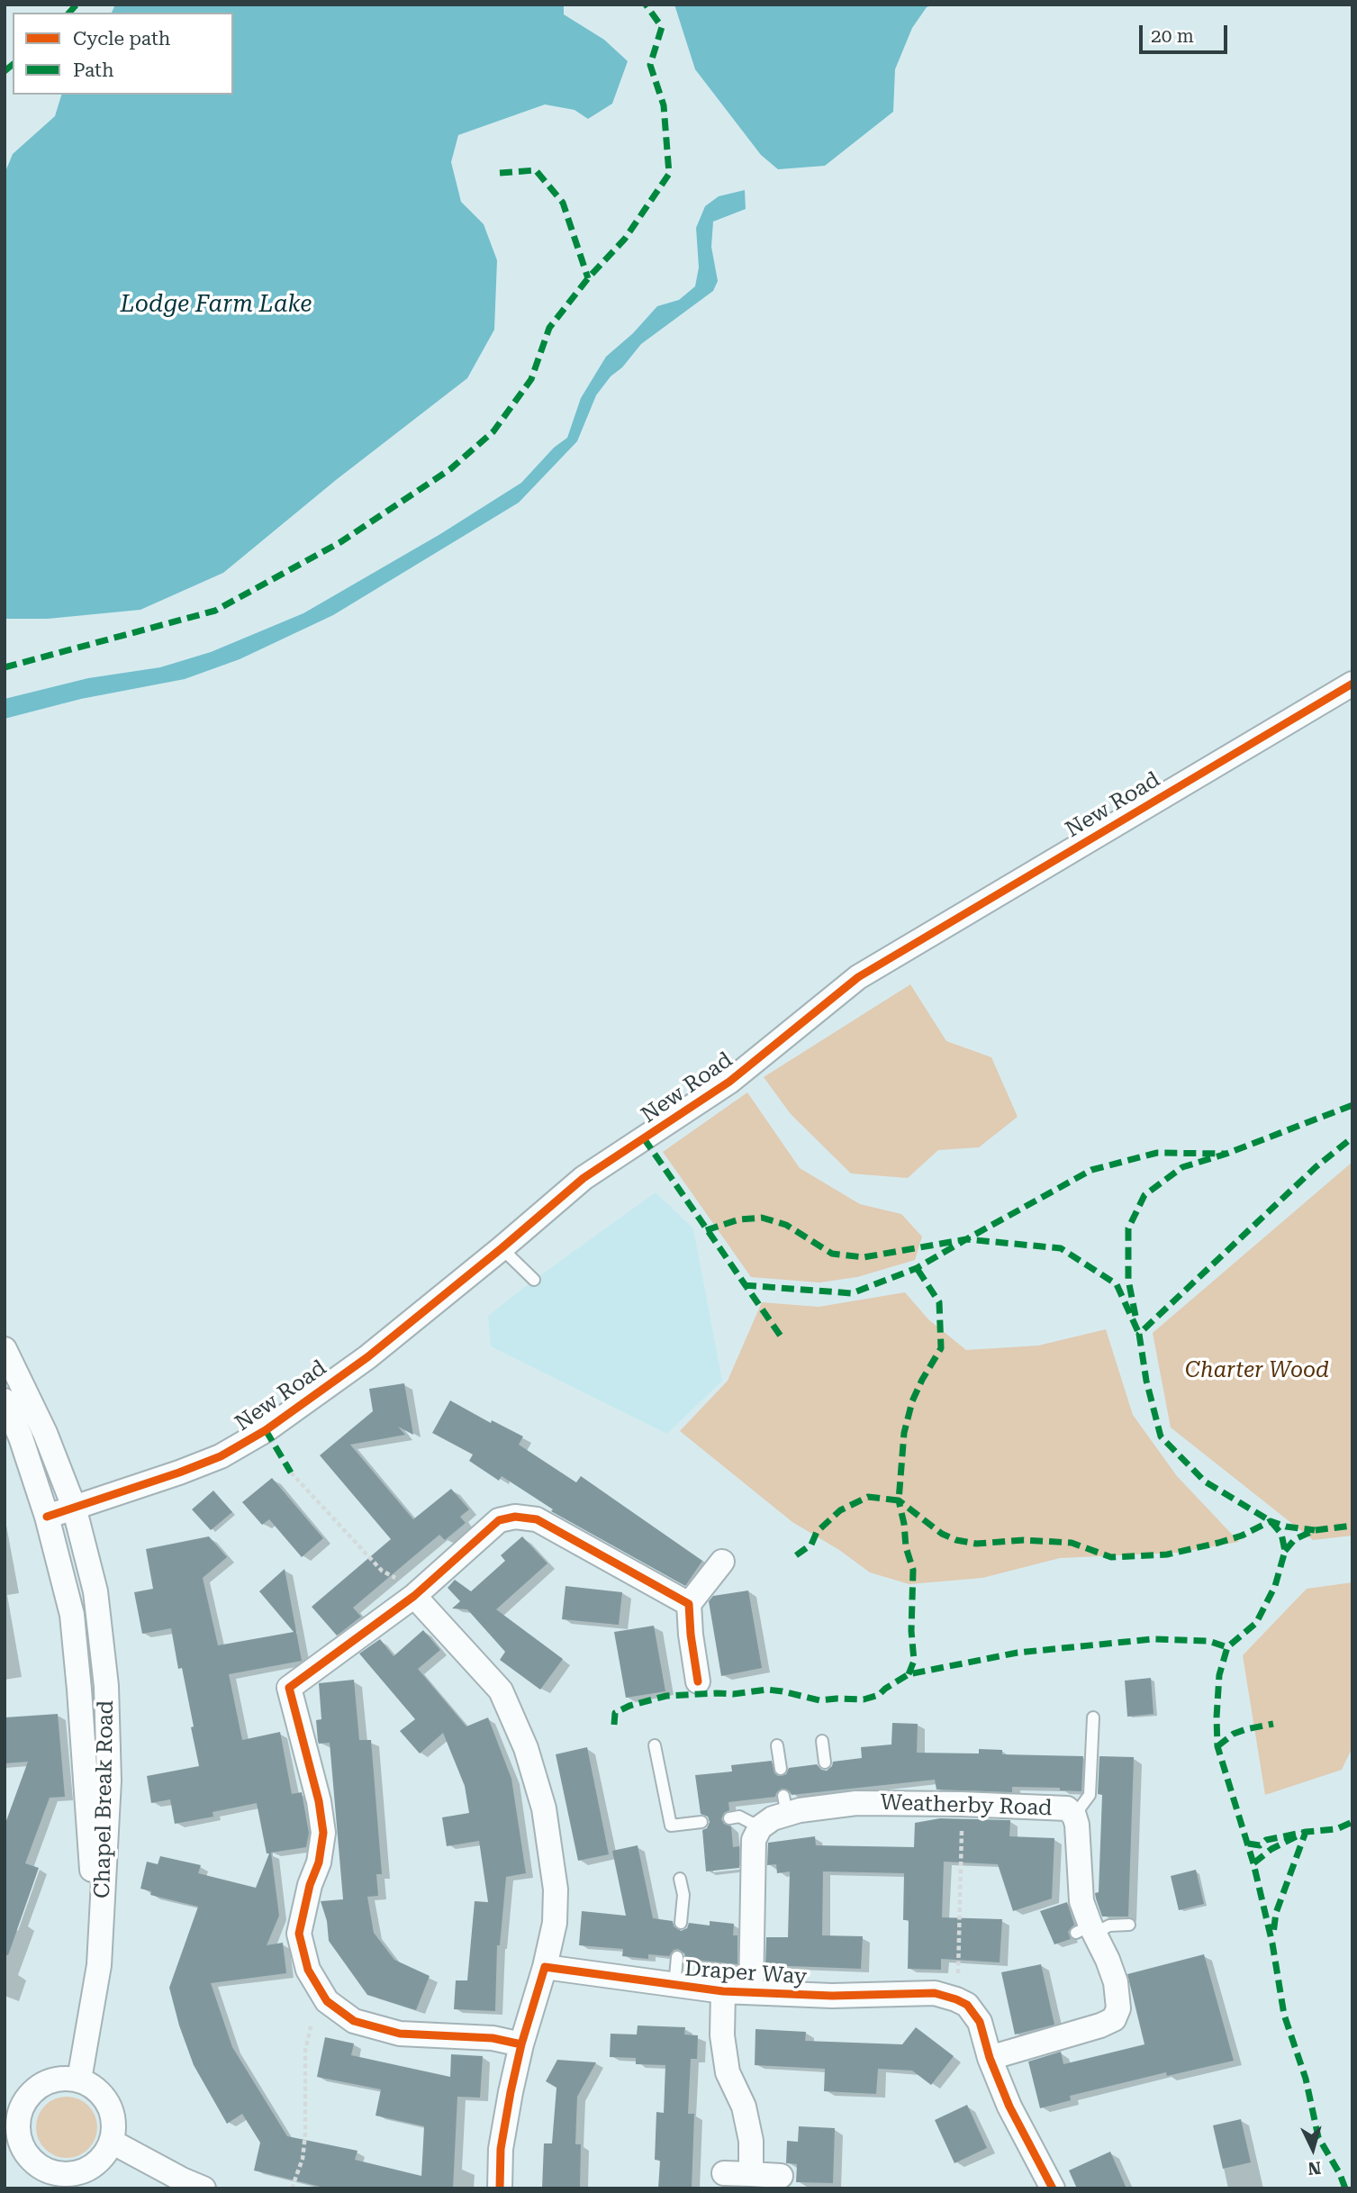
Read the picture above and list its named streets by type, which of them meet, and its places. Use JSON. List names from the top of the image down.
{
  "streets": {
    "street": [
      "New Road",
      "Chapel Break Road",
      "Weatherby Road",
      "Draper Way"
    ]
  },
  "crossings": [
    ["New Road", "Chapel Break Road"]
  ],
  "water": ["Lodge Farm Lake"],
  "parks": ["Charter Wood"],
  "legend": ["Cycle path", "Path"],
  "scale_bar": "20 m",
  "north": "bottom"
}
